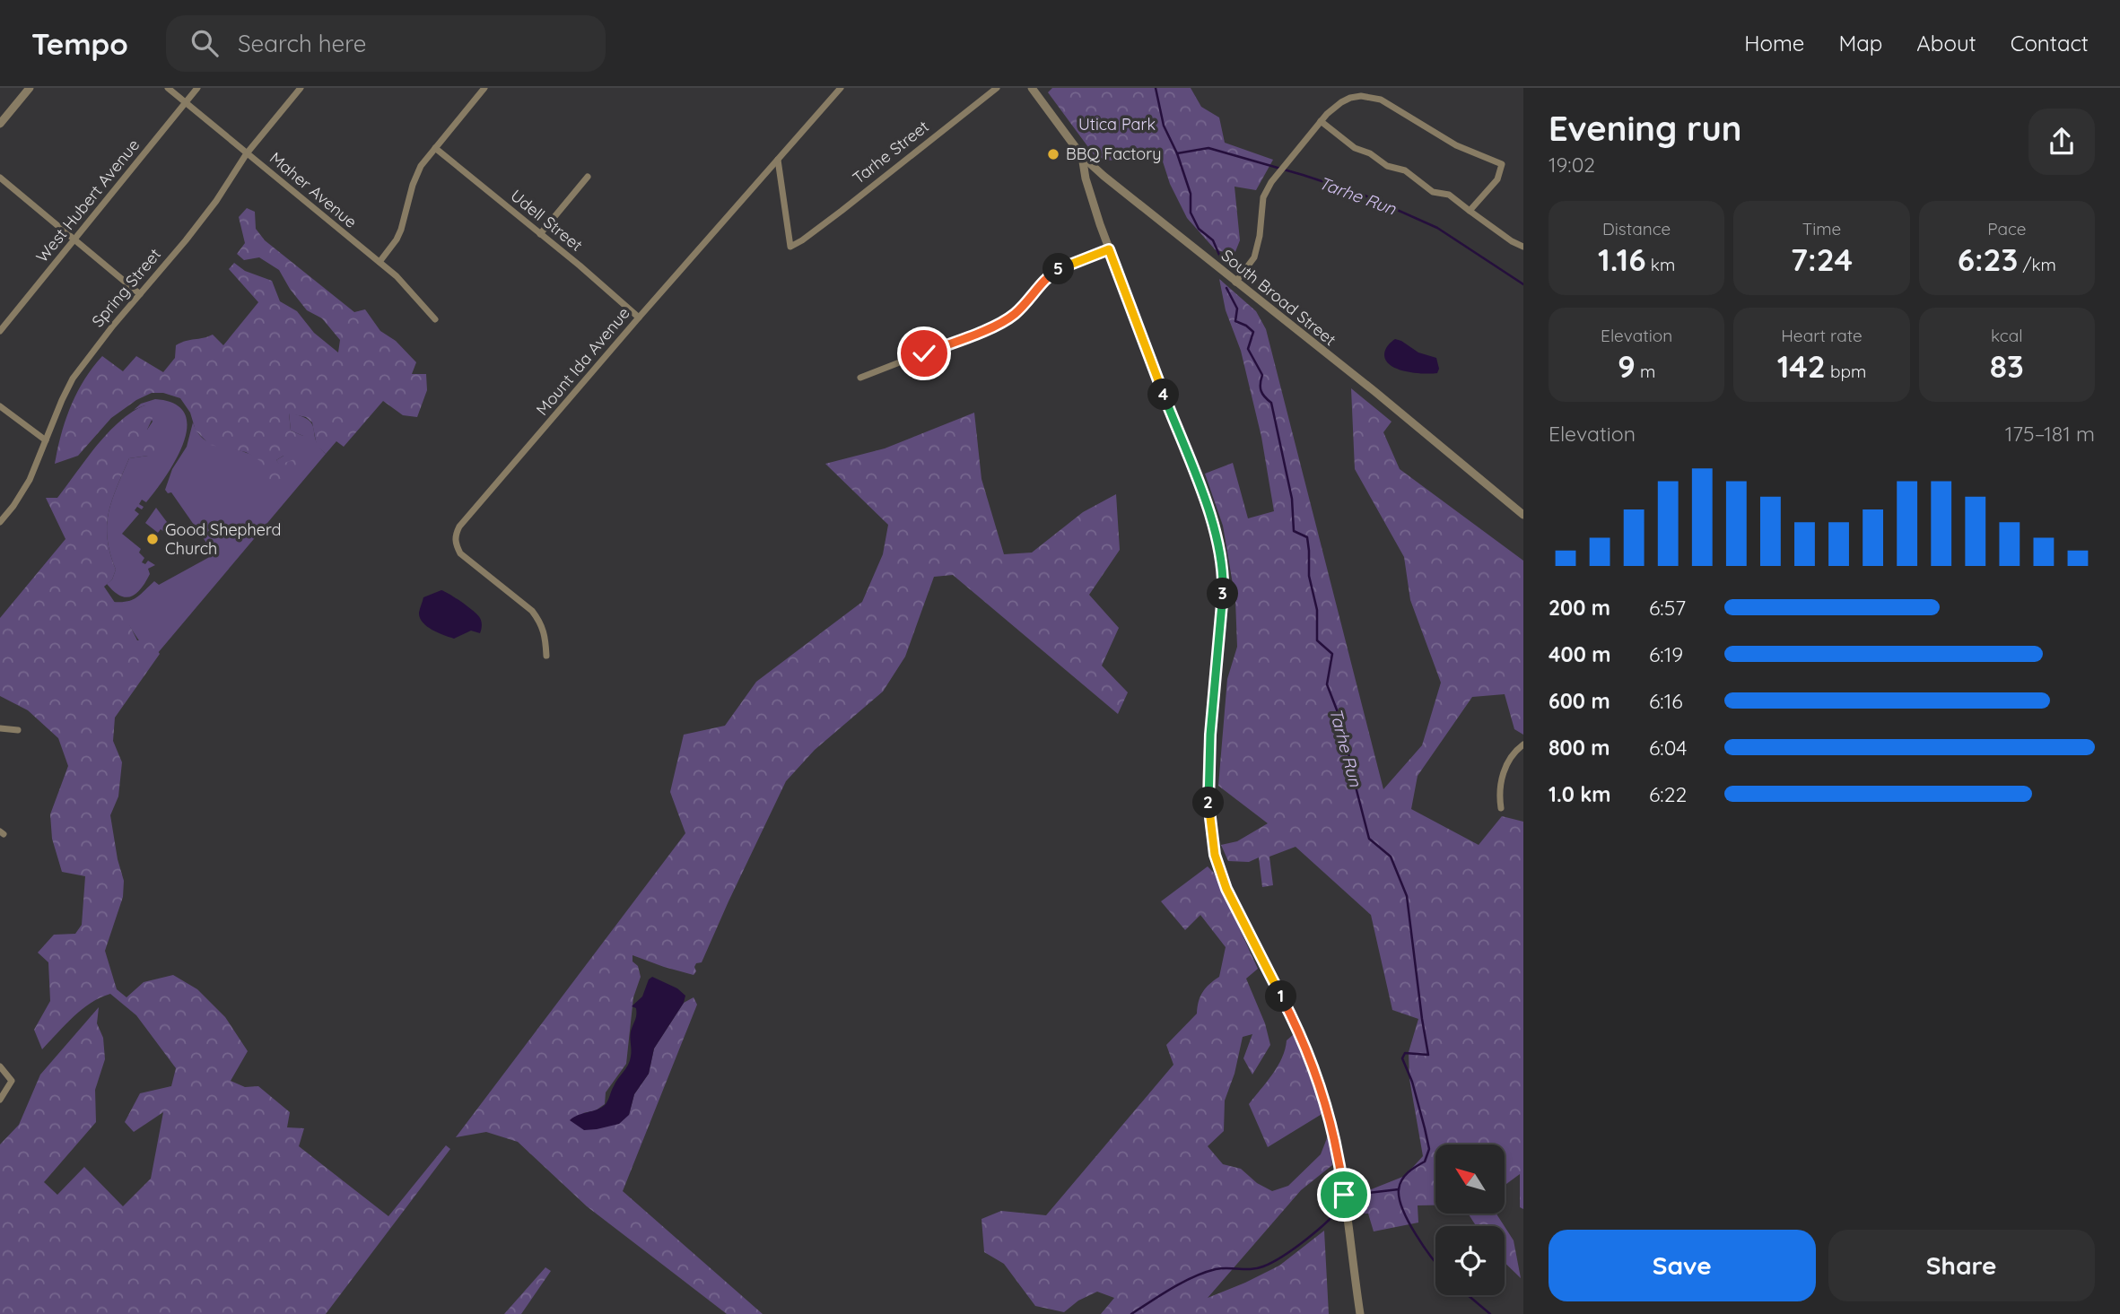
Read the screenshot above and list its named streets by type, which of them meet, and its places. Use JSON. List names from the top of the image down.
{
  "streets": {
    "street": [
      "Tarhe Street",
      "Maher Avenue",
      "West Hubert Avenue",
      "Udell Street",
      "Spring Street",
      "South Broad Street",
      "Mount Ida Avenue"
    ]
  },
  "crossings": [
    ["Tarhe Street", "Mount Ida Avenue"],
    ["Maher Avenue", "West Hubert Avenue"],
    ["Maher Avenue", "Spring Street"],
    ["Udell Street", "Mount Ida Avenue"]
  ],
  "water": ["Tarhe Run"],
  "parks": ["Utica Park"],
  "places": ["BBQ Factory", "Good Shepherd Church"],
  "north": "top left",
  "page": {
    "header": "Tempo",
    "search": "Search here",
    "nav": [
      "Home",
      "Map",
      "About",
      "Contact"
    ],
    "heading": ["Evening run", "19:02"],
    "stats": [
      ["Distance", "1.16 km"],
      ["Time", "7:24"],
      ["Pace", "6:23 /km"],
      ["Elevation", "9 m"],
      ["Heart rate", "142 bpm"],
      ["kcal", "83"]
    ],
    "pins": [
      "5",
      "4",
      "3",
      "2",
      "1"
    ],
    "chart": ["Elevation", "175–181 m"],
    "list": [
      {
        "name": "200 m",
        "note": "6:57"
      },
      {
        "name": "400 m",
        "note": "6:19"
      },
      {
        "name": "600 m",
        "note": "6:16"
      },
      {
        "name": "800 m",
        "note": "6:04"
      },
      {
        "name": "1.0 km",
        "note": "6:22"
      }
    ],
    "buttons": ["Save", "Share"]
  }
}
